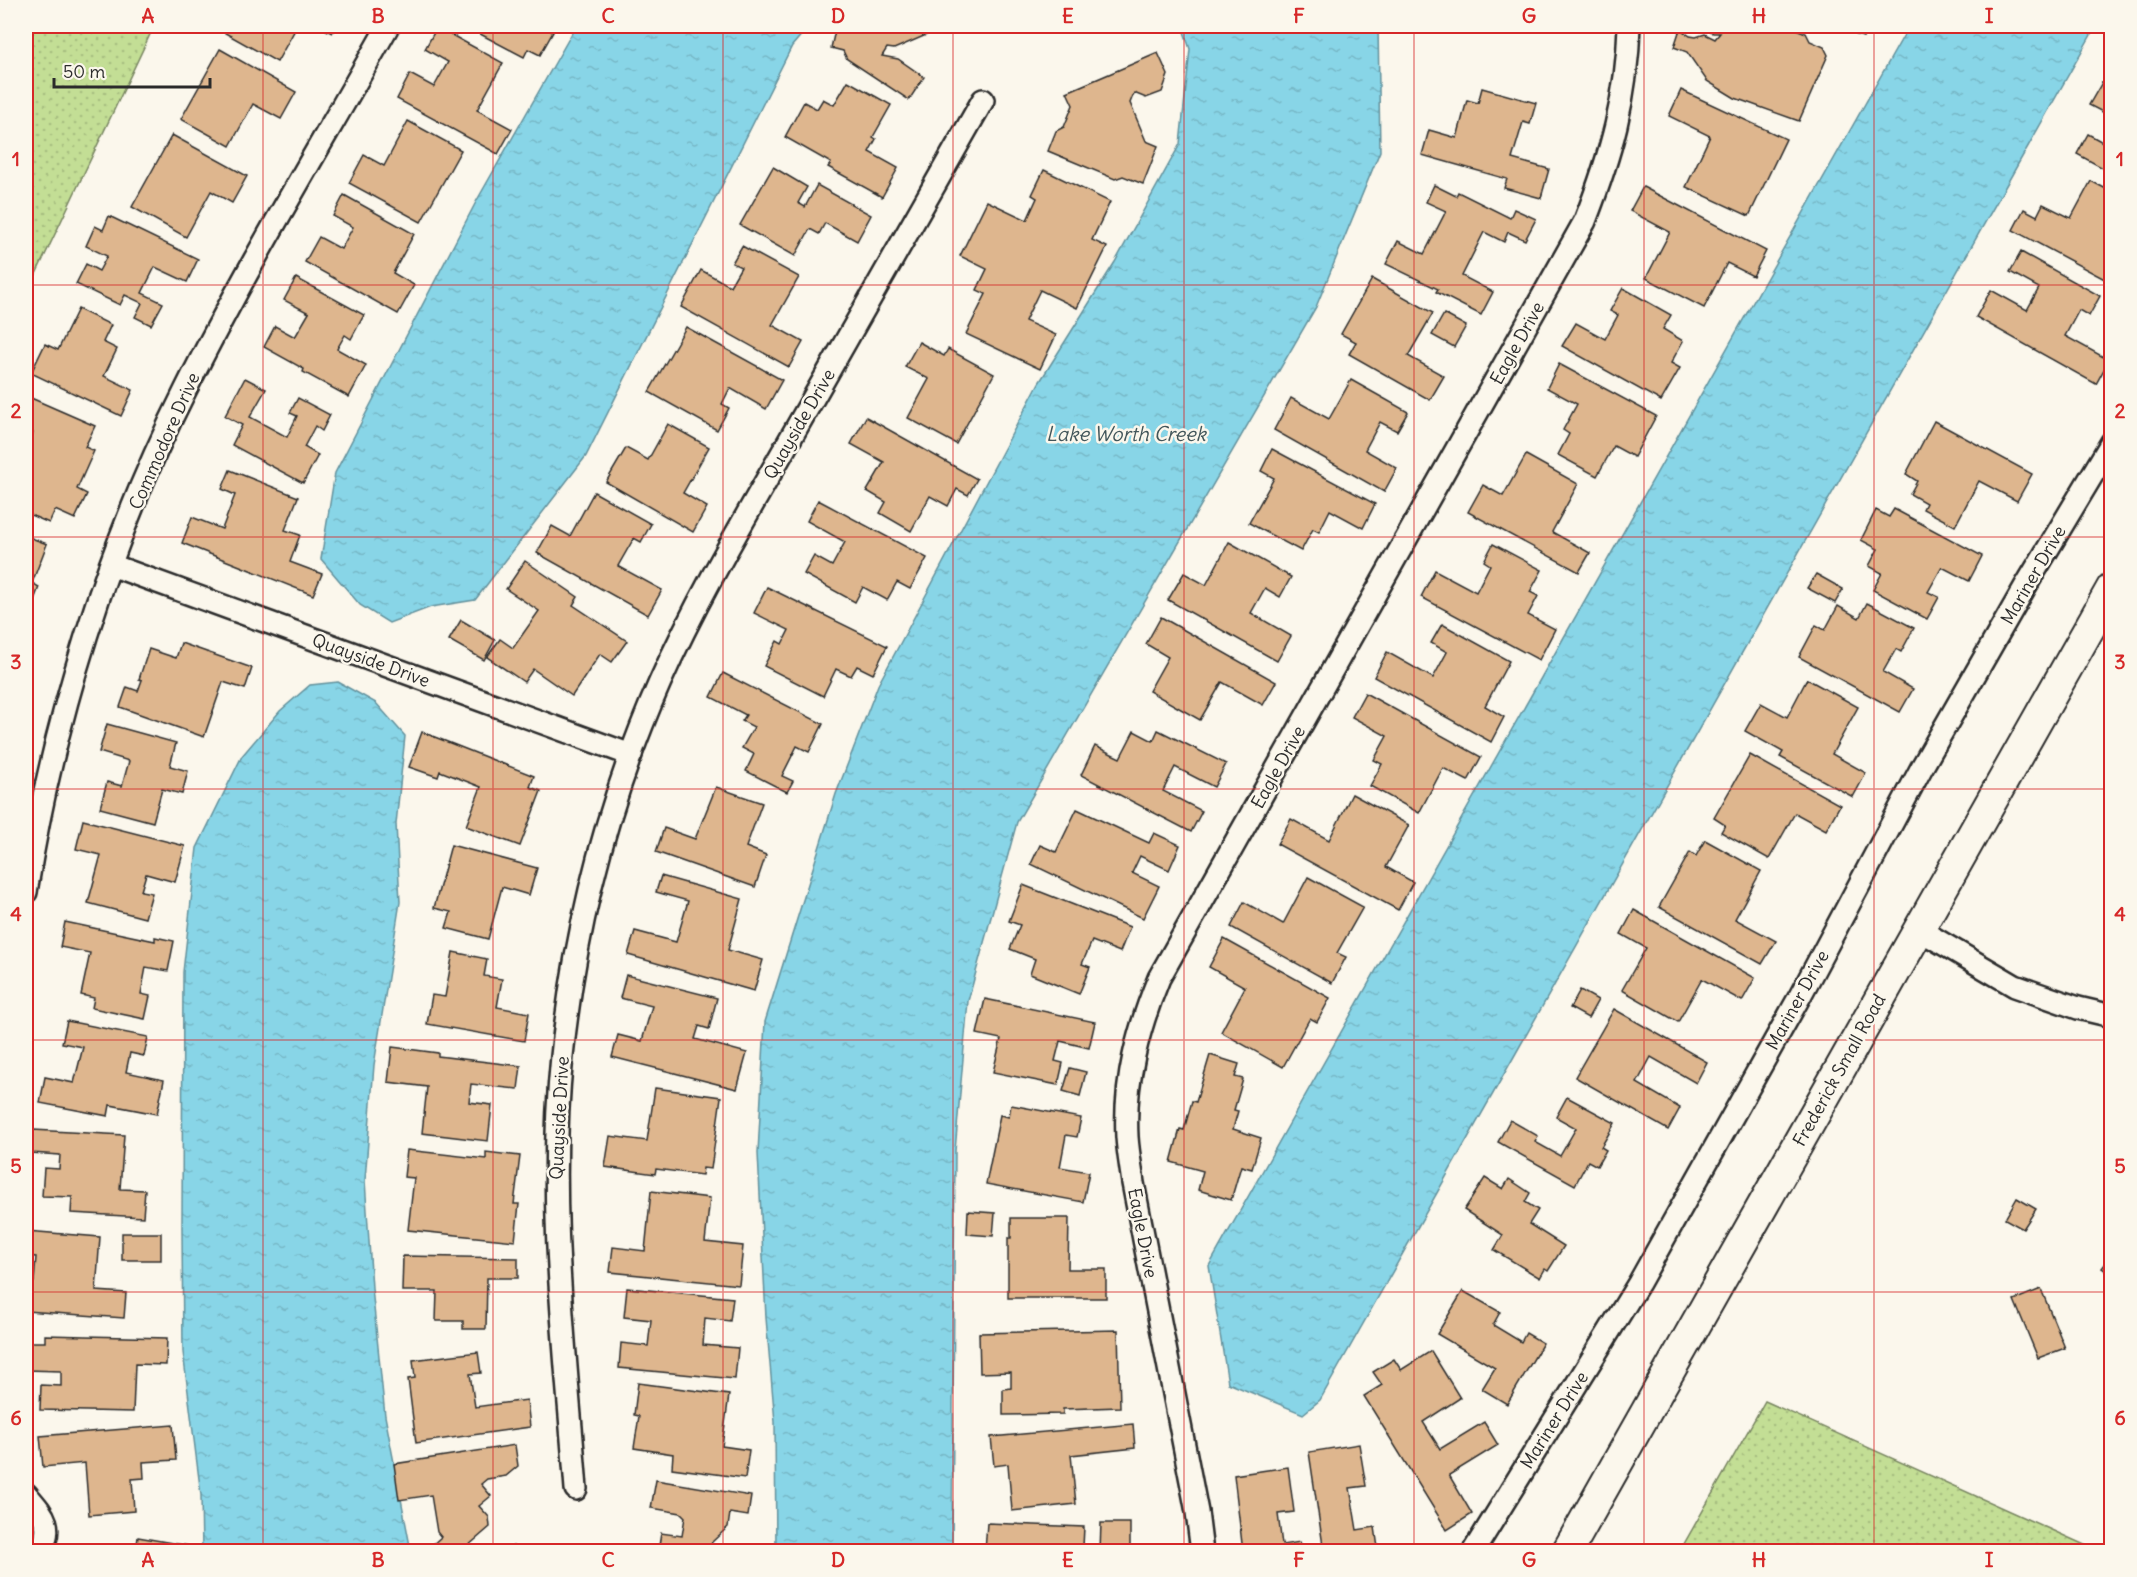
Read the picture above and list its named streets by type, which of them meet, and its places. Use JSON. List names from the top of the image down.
{
  "streets": {
    "street": [
      "Eagle Drive",
      "Quayside Drive",
      "Commodore Drive",
      "Mariner Drive",
      "Frederick Small Road"
    ]
  },
  "crossings": [
    ["Quayside Drive", "Commodore Drive"]
  ],
  "water": ["Lake Worth Creek"],
  "scale_bar": "50 m",
  "grid": {
    "columns": [
      "A",
      "B",
      "C",
      "D",
      "E",
      "F",
      "G",
      "H",
      "I"
    ],
    "rows": [
      "1",
      "2",
      "3",
      "4",
      "5",
      "6"
    ]
  }
}
